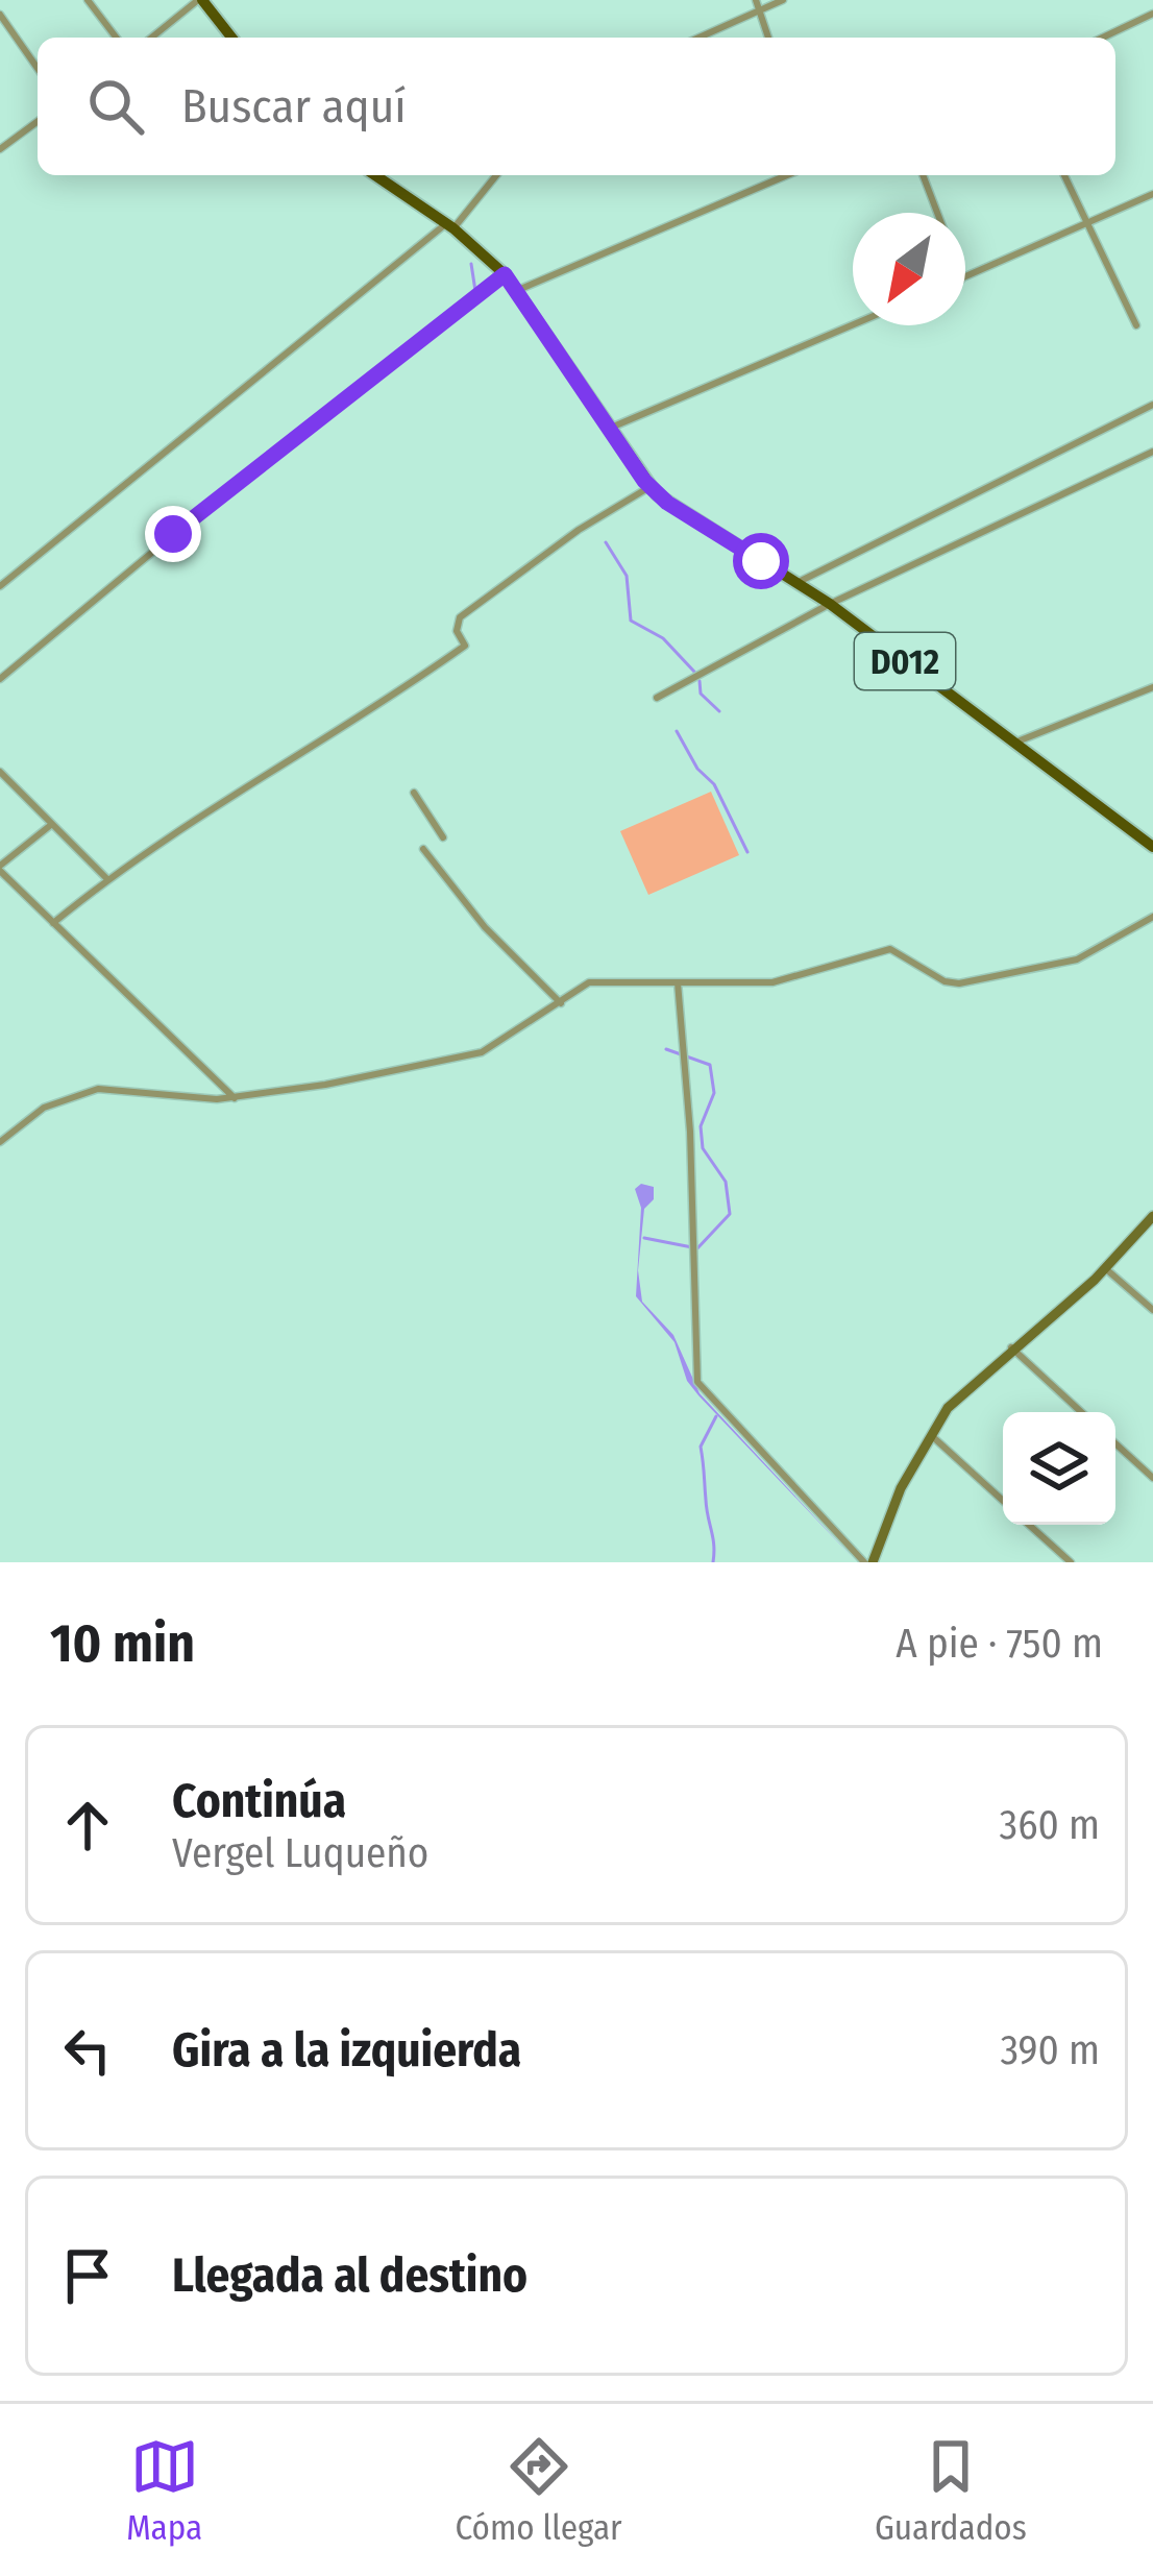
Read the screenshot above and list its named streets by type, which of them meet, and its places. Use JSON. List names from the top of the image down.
{
  "streets": {
    "main road": ["D012"]
  },
  "north": "bottom left",
  "page": {
    "search": "Buscar aquí",
    "heading": ["10 min", "A pie · 750 m"],
    "list": [
      ["Continúa", "Vergel Luqueño", "360 m"],
      ["Gira a la izquierda", "390 m"],
      "Llegada al destino"
    ],
    "nav": ["Mapa", "Cómo llegar", "Guardados"]
  }
}
